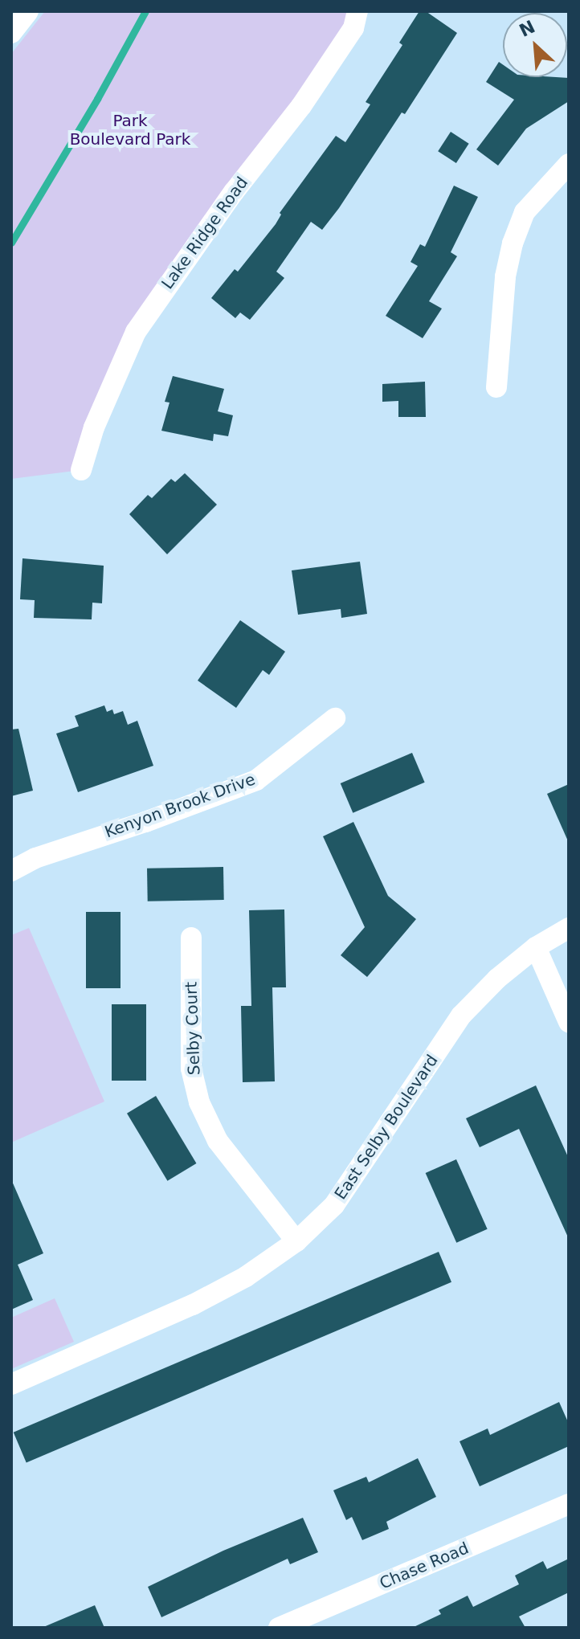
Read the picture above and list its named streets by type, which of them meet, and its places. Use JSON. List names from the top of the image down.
{
  "streets": {
    "street": [
      "Lake Ridge Road",
      "Kenyon Brook Drive",
      "Selby Court",
      "East Selby Boulevard",
      "Chase Road"
    ]
  },
  "crossings": [
    ["Selby Court", "East Selby Boulevard"]
  ],
  "parks": ["Park Boulevard Park"],
  "north": "top left"
}
